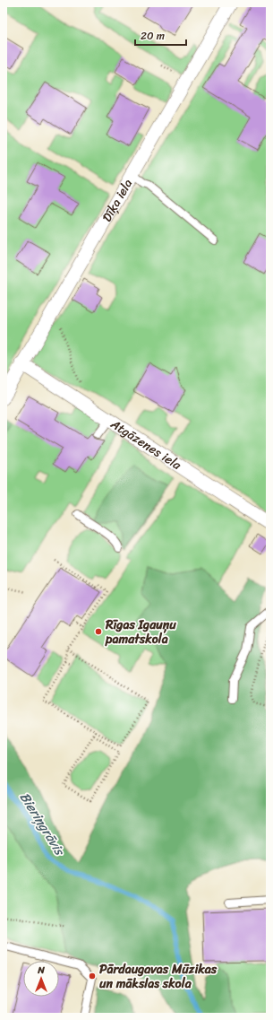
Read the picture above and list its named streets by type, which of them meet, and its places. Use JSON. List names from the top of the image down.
{
  "streets": {
    "street": ["Dīķa iela", "Atgāzenes iela"]
  },
  "crossings": [
    ["Dīķa iela", "Atgāzenes iela"]
  ],
  "water": ["Bieriņgrāvis"],
  "places": ["Rīgas Igauņu pamatskola", "Pārdaugavas Mūzikas un mākslas skola"],
  "scale_bar": "20 m",
  "north": "top"
}
